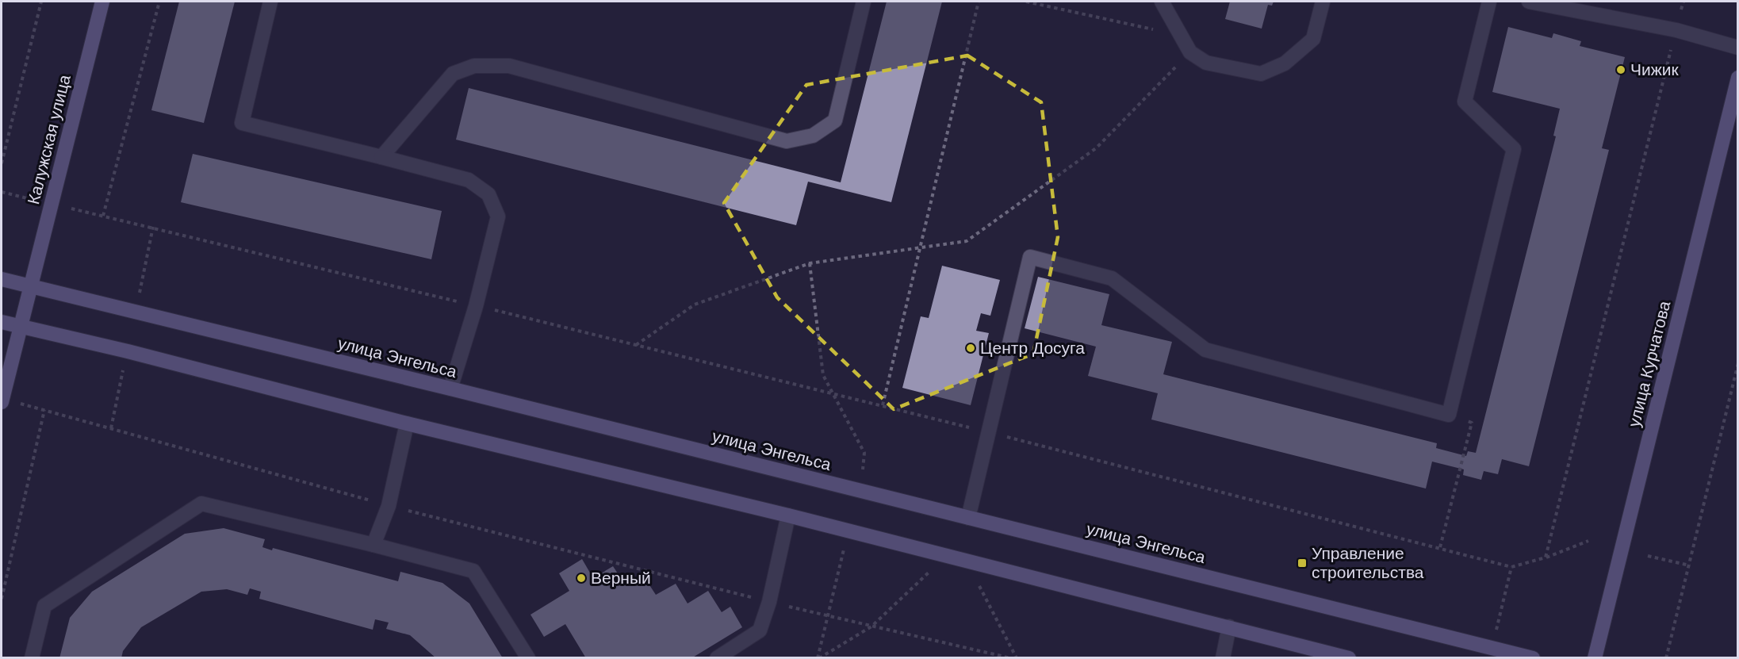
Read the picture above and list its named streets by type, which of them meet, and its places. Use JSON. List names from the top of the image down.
{
  "streets": {
    "main road": ["Калужская улица", "улица Энгельса", "улица Курчатова"]
  },
  "crossings": [
    ["Калужская улица", "улица Энгельса"]
  ],
  "places": {
    "other": ["Чижик", "Центр Досуга", "Верный"],
    "transit": ["Управление строительства"]
  }
}
